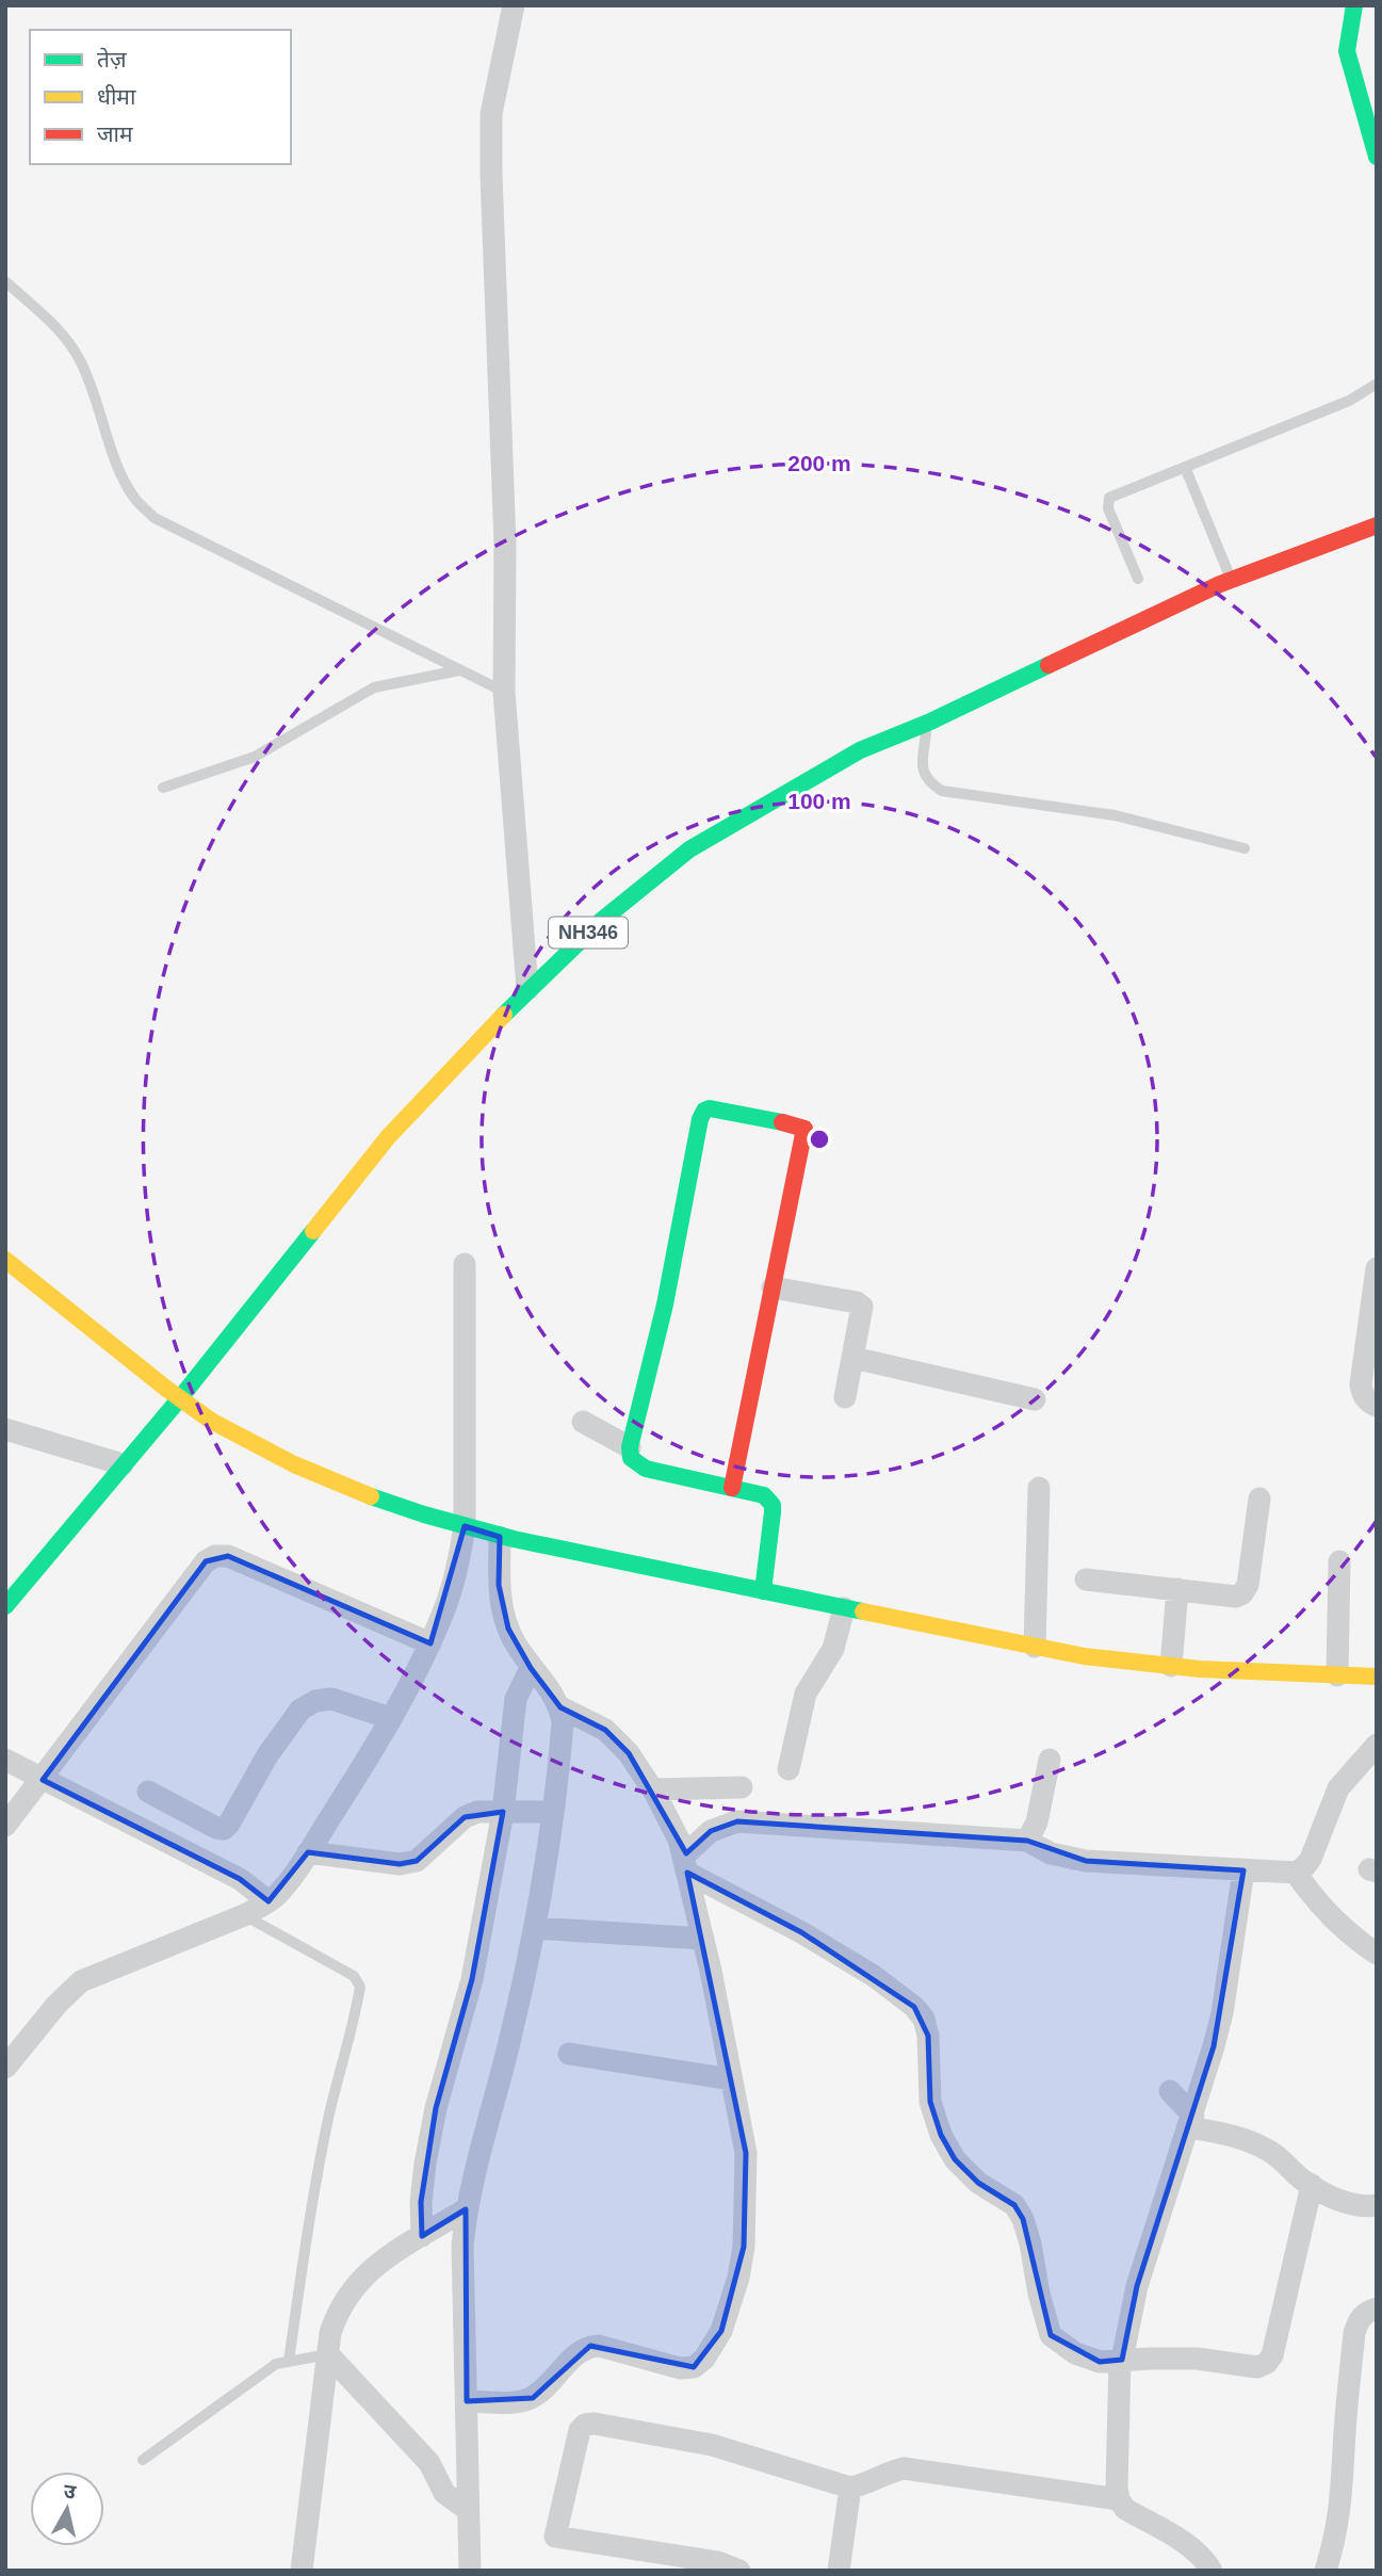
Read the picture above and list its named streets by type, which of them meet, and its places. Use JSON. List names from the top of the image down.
{
  "streets": {
    "main road": ["NH346"]
  },
  "legend": ["तेज़", "धीमा", "जाम"],
  "north": "top",
  "rings": ["200 m", "100 m"]
}
